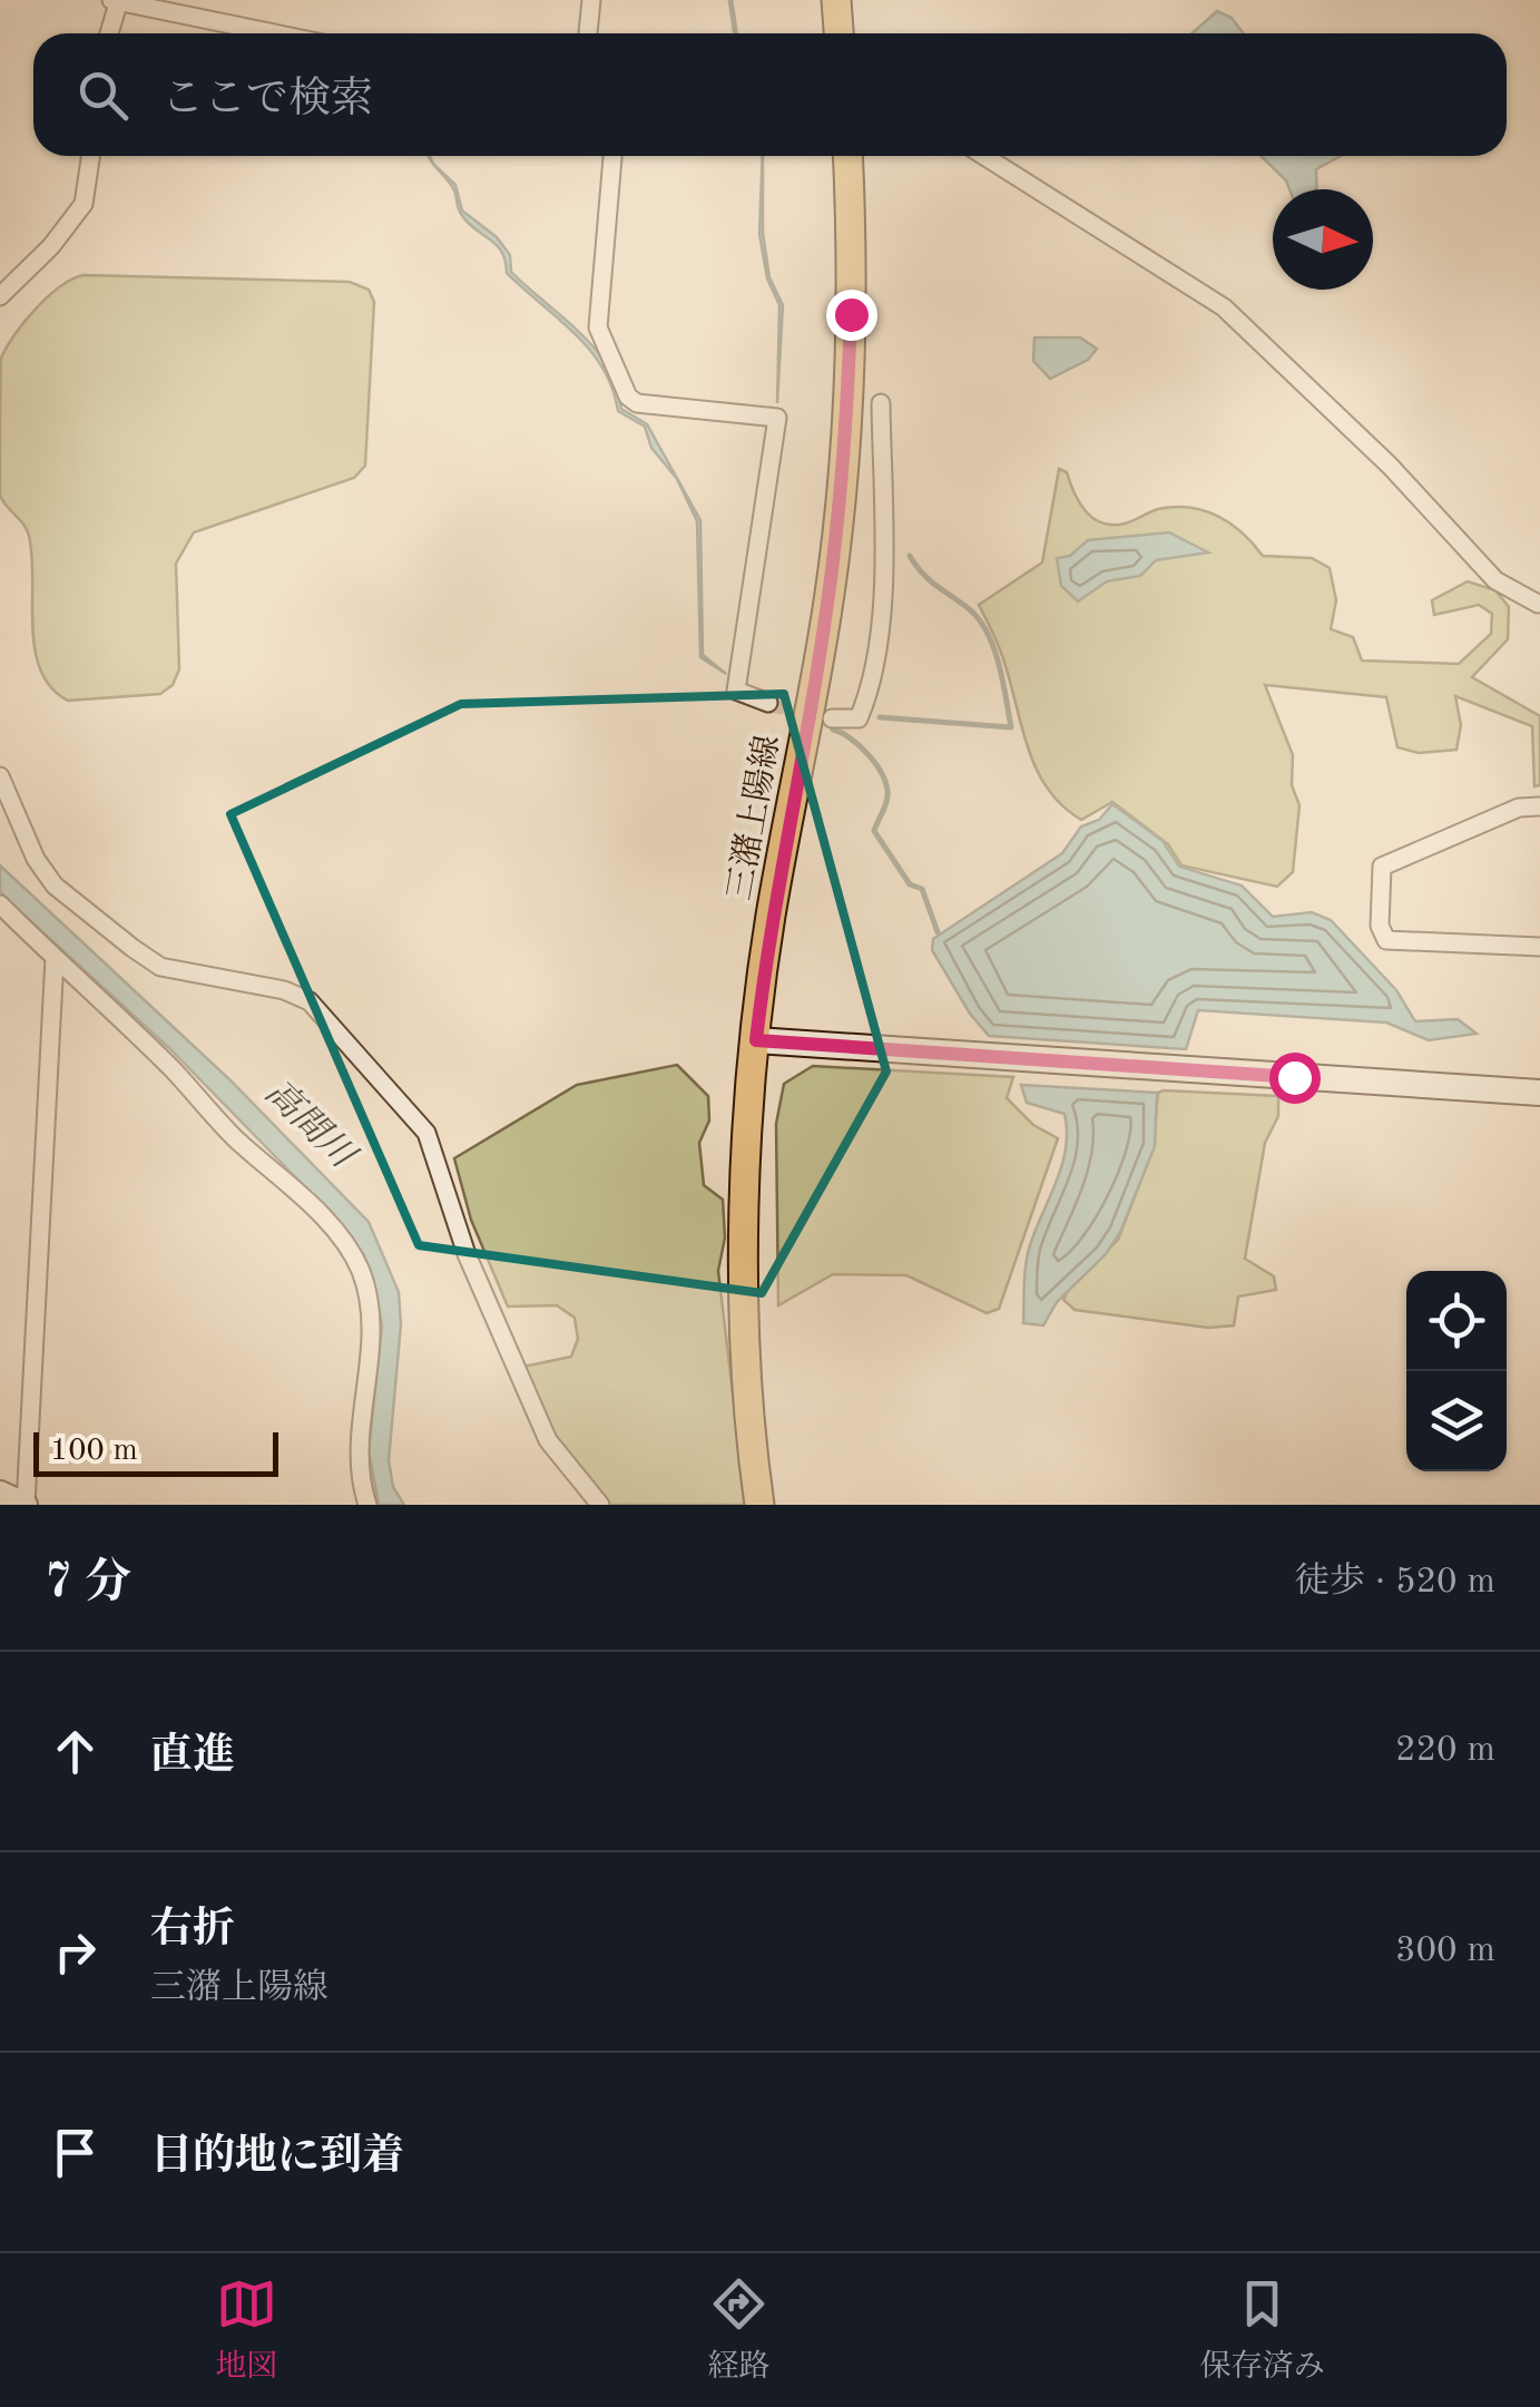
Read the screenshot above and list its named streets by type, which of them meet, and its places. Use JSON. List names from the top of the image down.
{
  "streets": {
    "main road": ["三潴上陽線"]
  },
  "water": ["高間川"],
  "scale_bar": "100 m",
  "north": "right",
  "page": {
    "search": "ここで検索",
    "scale": "100 m",
    "heading": ["7 分", "徒歩 · 520 m"],
    "list": [
      ["直進", "220 m"],
      ["右折", "三潴上陽線", "300 m"],
      "目的地に到着"
    ],
    "nav": ["地図", "経路", "保存済み"]
  }
}
